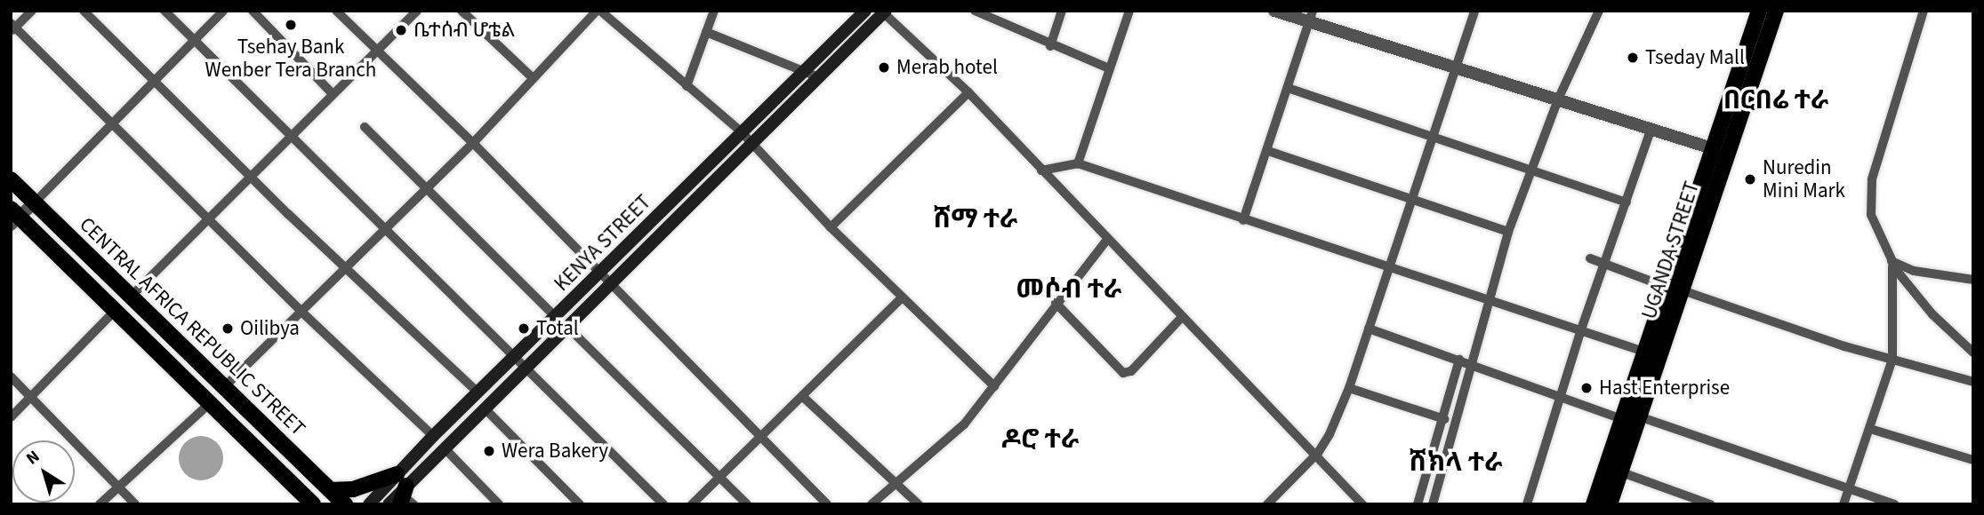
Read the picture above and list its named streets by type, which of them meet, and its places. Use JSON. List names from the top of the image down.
{
  "streets": {
    "main road": ["KENYA STREET", "UGANDA STREET", "CENTRAL AFRICA REPUBLIC STREET"]
  },
  "districts": [
    "በርበሬ ተራ",
    "ሸማ ተራ",
    "መሶብ ተራ",
    "ዶሮ ተራ",
    "ሸክላ ተራ"
  ],
  "places": [
    "Tsehay Bank Wenber Tera Branch",
    "ቤተሰብ ሆቴል",
    "Tseday Mall",
    "Merab hotel",
    "Nuredin Mini Mark",
    "Oilibya",
    "Total",
    "Hast Enterprise",
    "Wera Bakery"
  ],
  "north": "top left"
}
